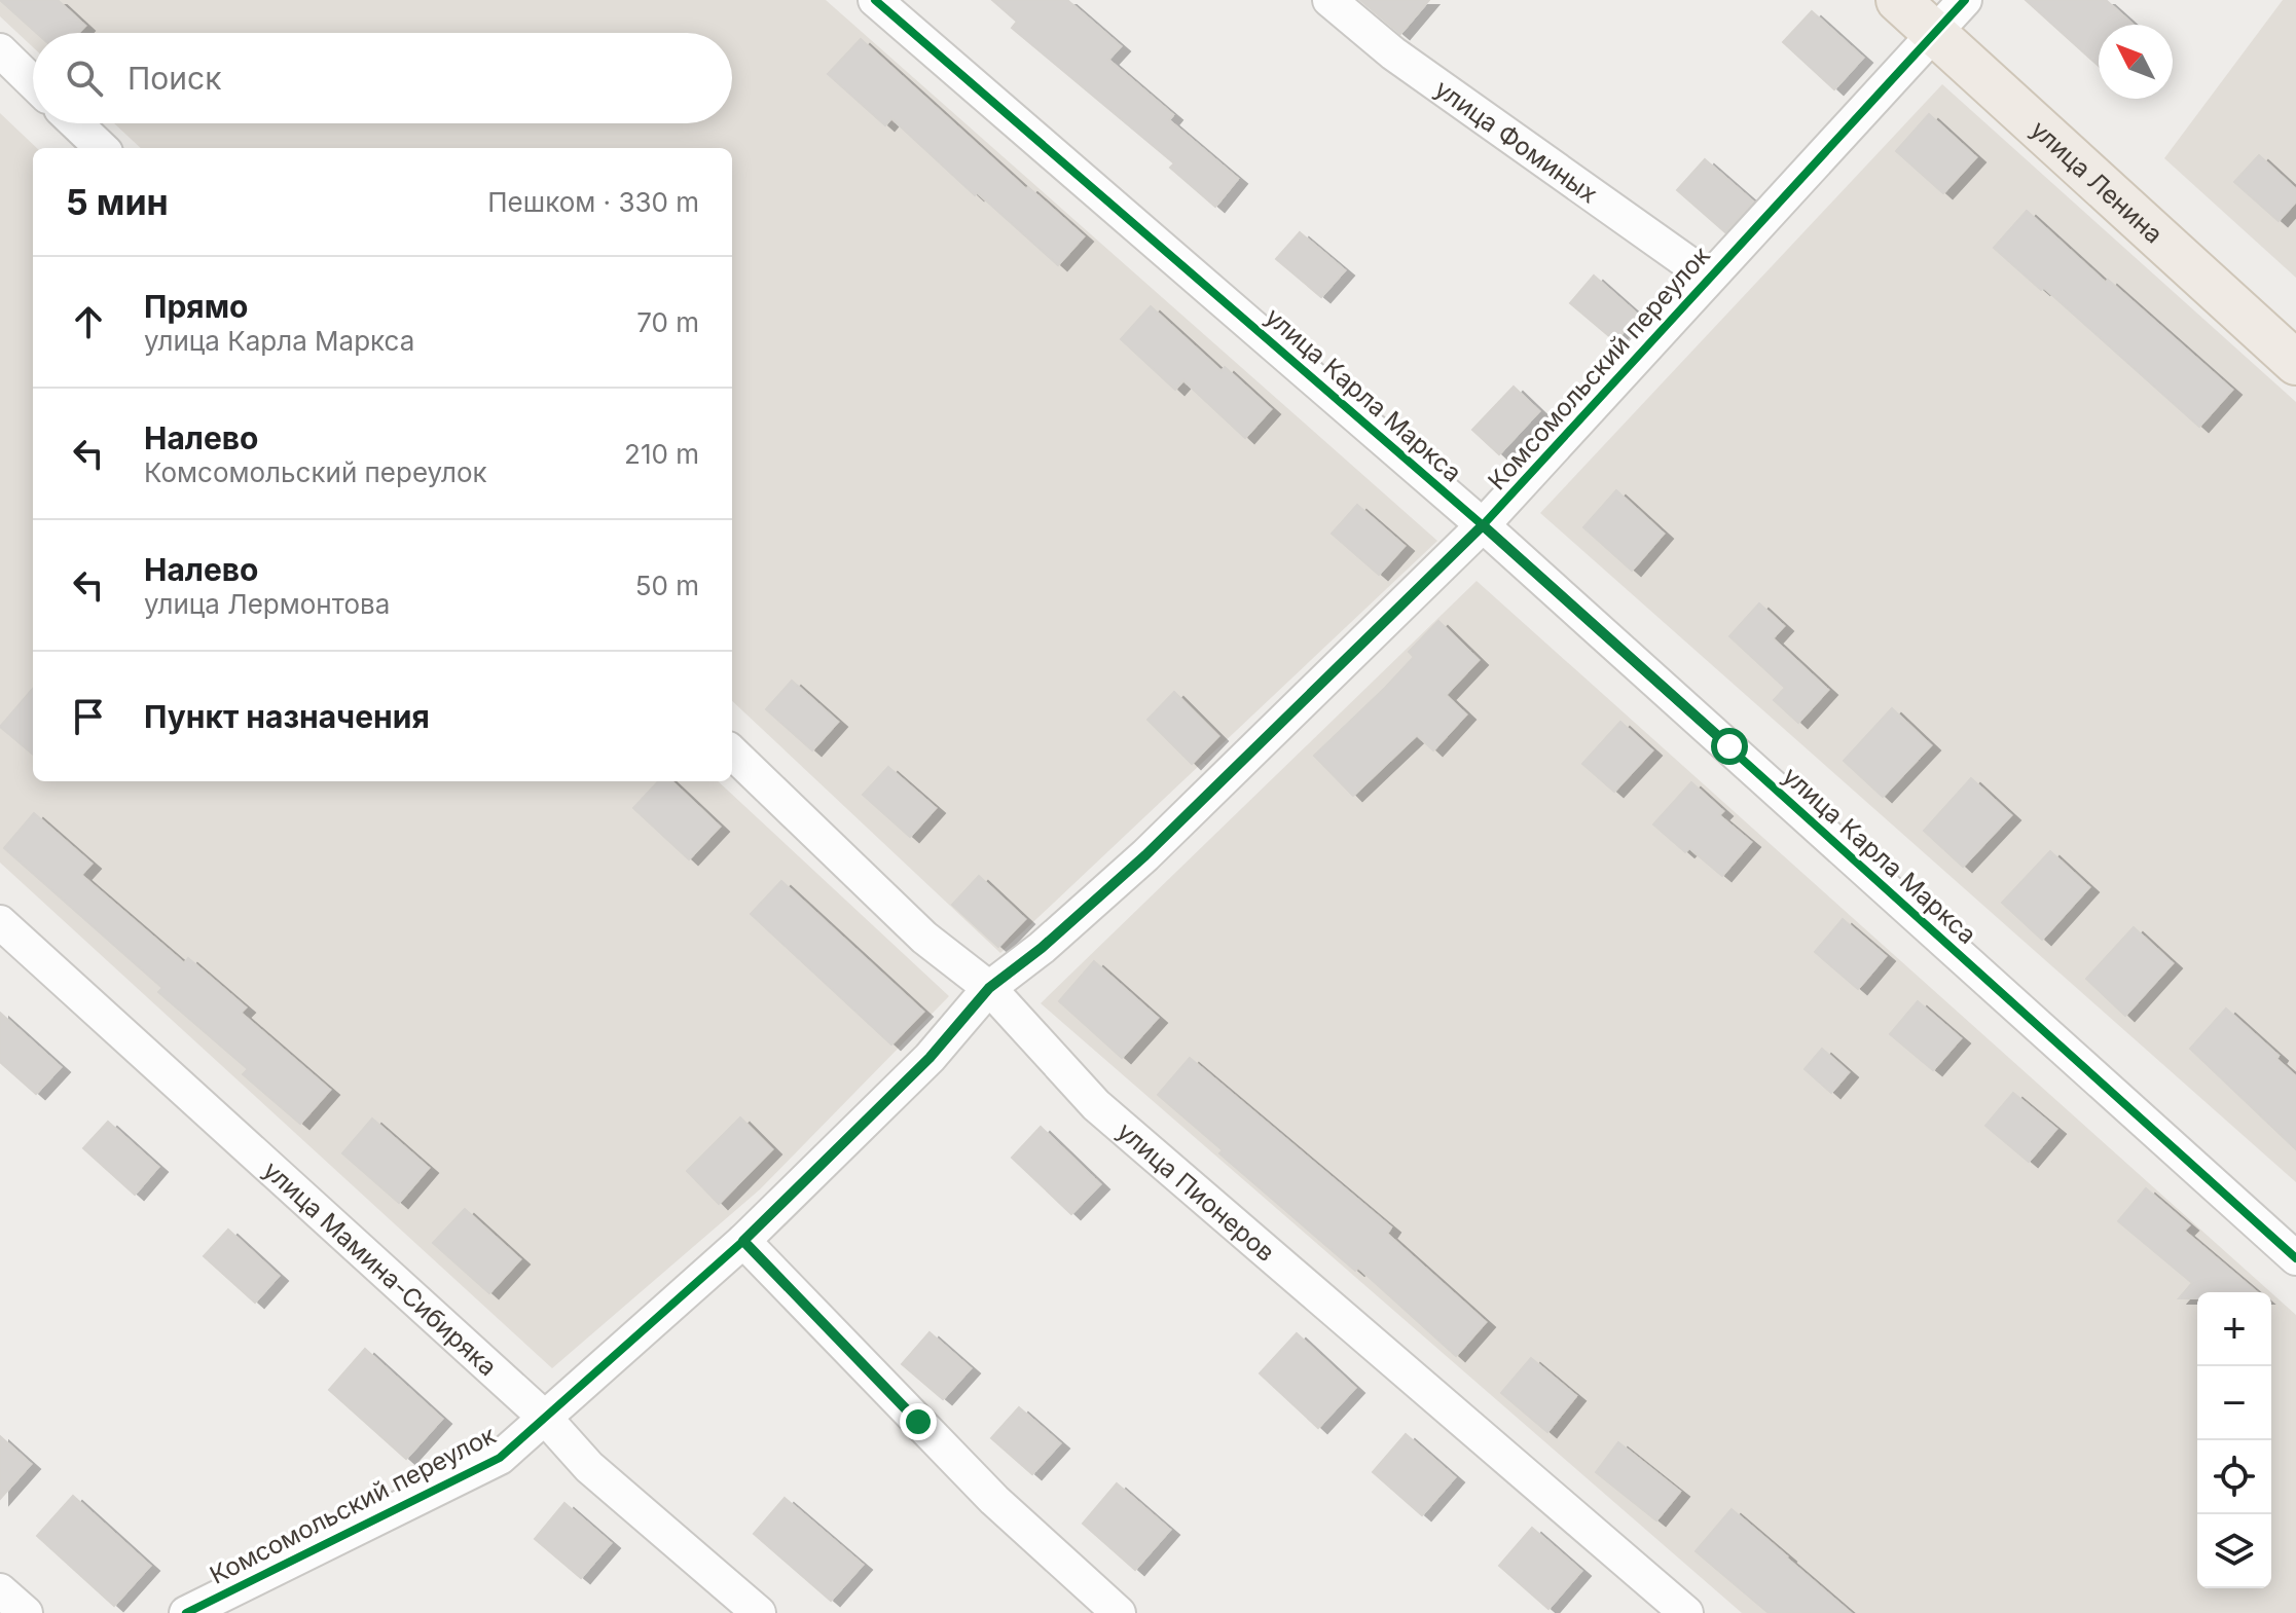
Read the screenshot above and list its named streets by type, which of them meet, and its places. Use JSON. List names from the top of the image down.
{
  "streets": {
    "main road": ["улица Ленина"],
    "street": [
      "улица Фоминых",
      "Комсомольский переулок",
      "улица Карла Маркса",
      "улица Пионеров",
      "улица Мамина-Сибиряка"
    ]
  },
  "crossings": [
    ["улица Фоминых", "Комсомольский переулок"],
    ["улица Ленина", "Комсомольский переулок"],
    ["Комсомольский переулок", "улица Карла Маркса"],
    ["Комсомольский переулок", "улица Пионеров"],
    ["Комсомольский переулок", "улица Мамина-Сибиряка"]
  ],
  "north": "top left",
  "page": {
    "search": "Поиск",
    "heading": ["5 мин", "Пешком · 330 m"],
    "list": [
      ["Прямо", "улица Карла Маркса", "70 m"],
      ["Налево", "Комсомольский переулок", "210 m"],
      ["Налево", "улица Лермонтова", "50 m"],
      "Пункт назначения"
    ],
    "map_buttons": ["+", "−"]
  }
}
